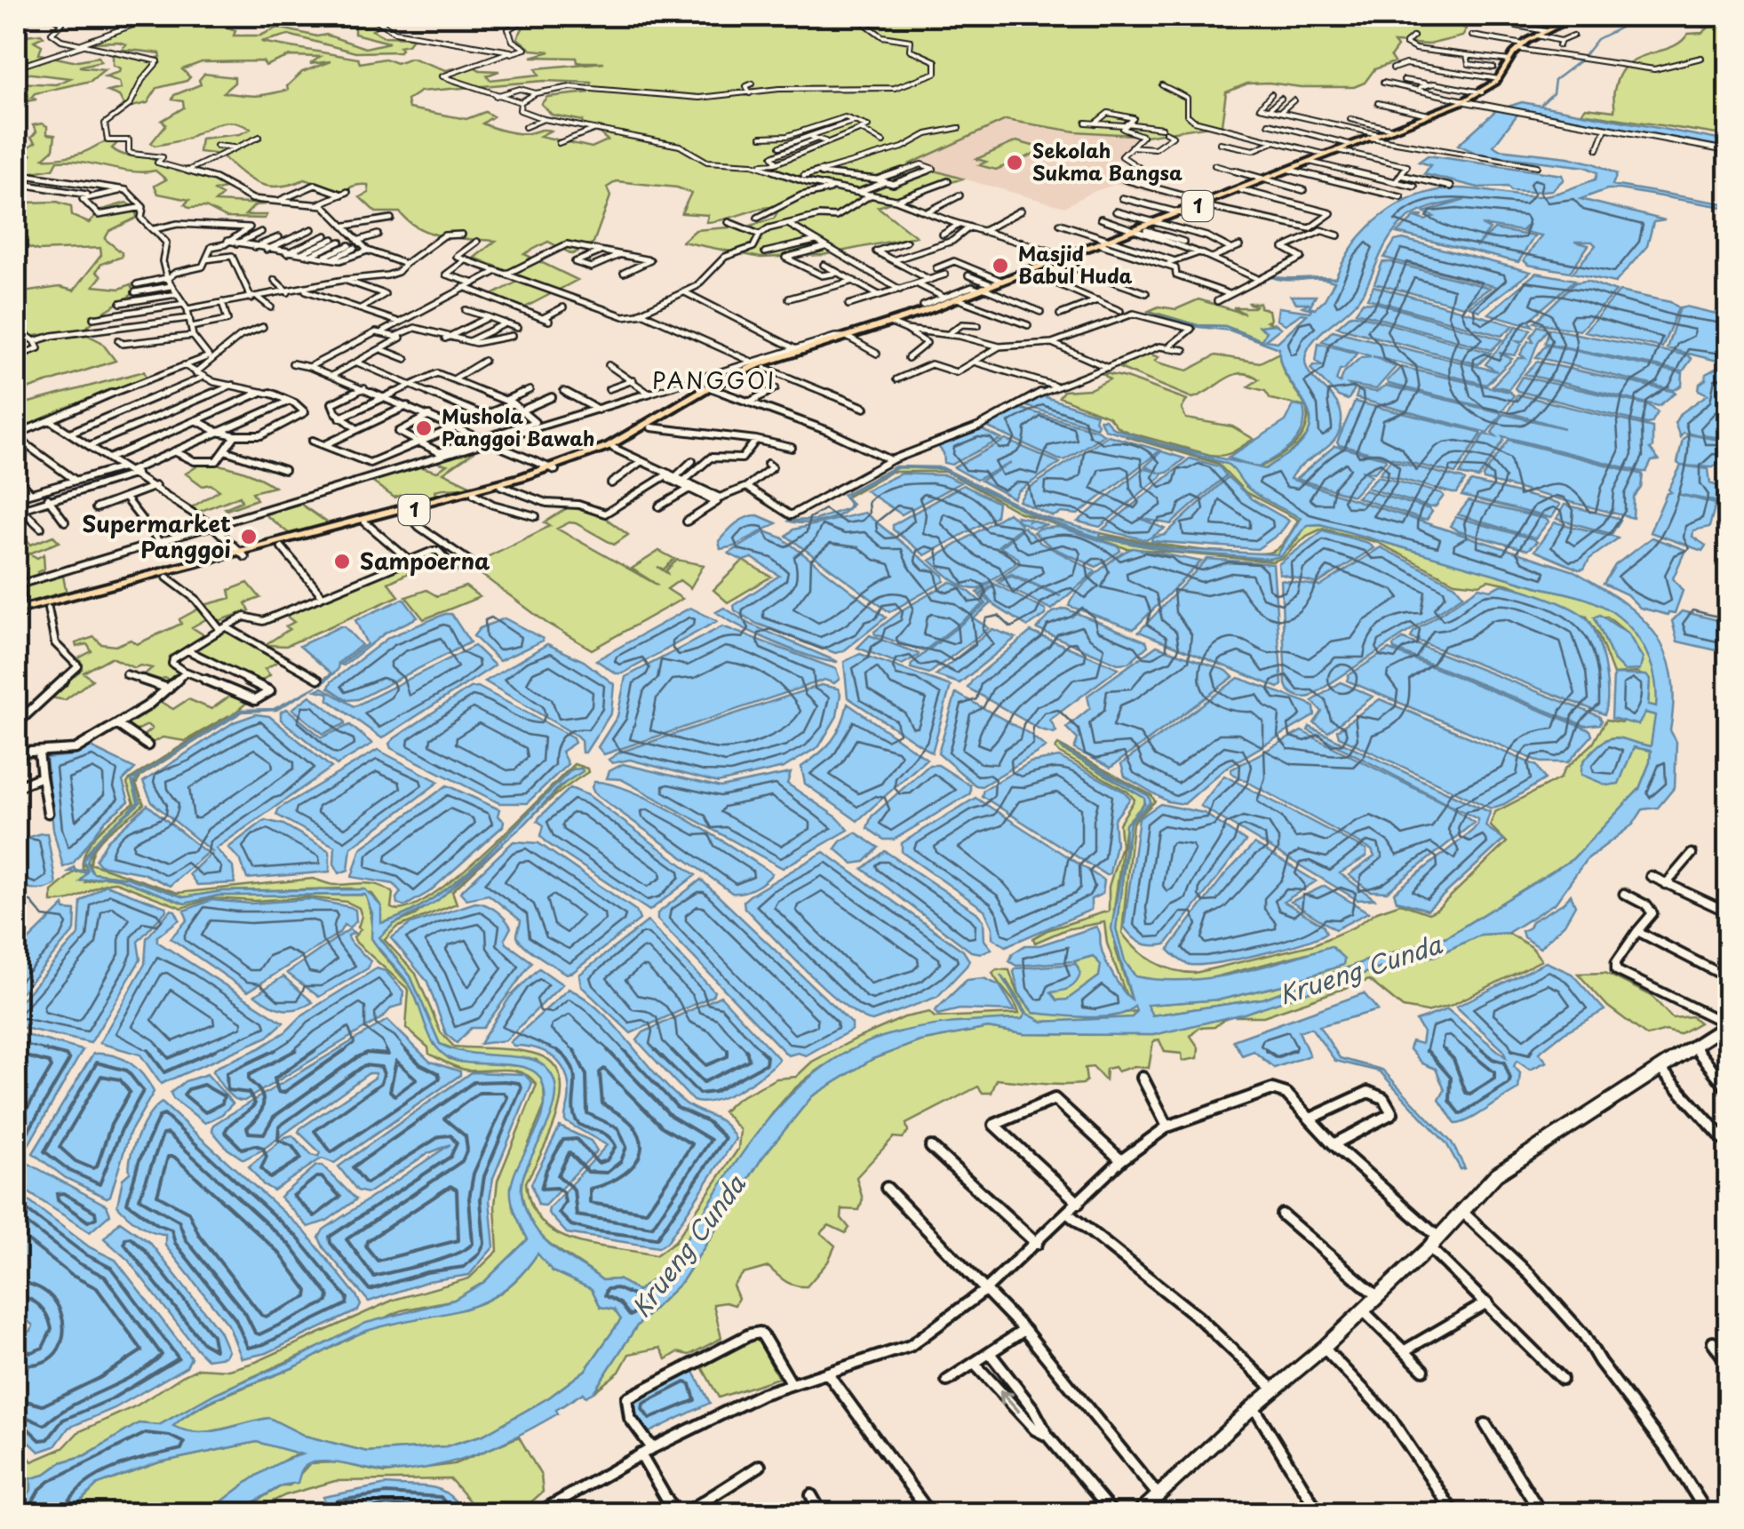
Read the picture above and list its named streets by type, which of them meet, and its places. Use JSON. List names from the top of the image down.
{
  "streets": {
    "highway": ["1"]
  },
  "districts": ["PANGGOI"],
  "water": ["Krueng Cunda"],
  "places": [
    "Sekolah Sukma Bangsa",
    "Masjid Babul Huda",
    "Mushola Panggoi Bawah",
    "Supermarket Panggoi",
    "Sampoerna"
  ]
}
